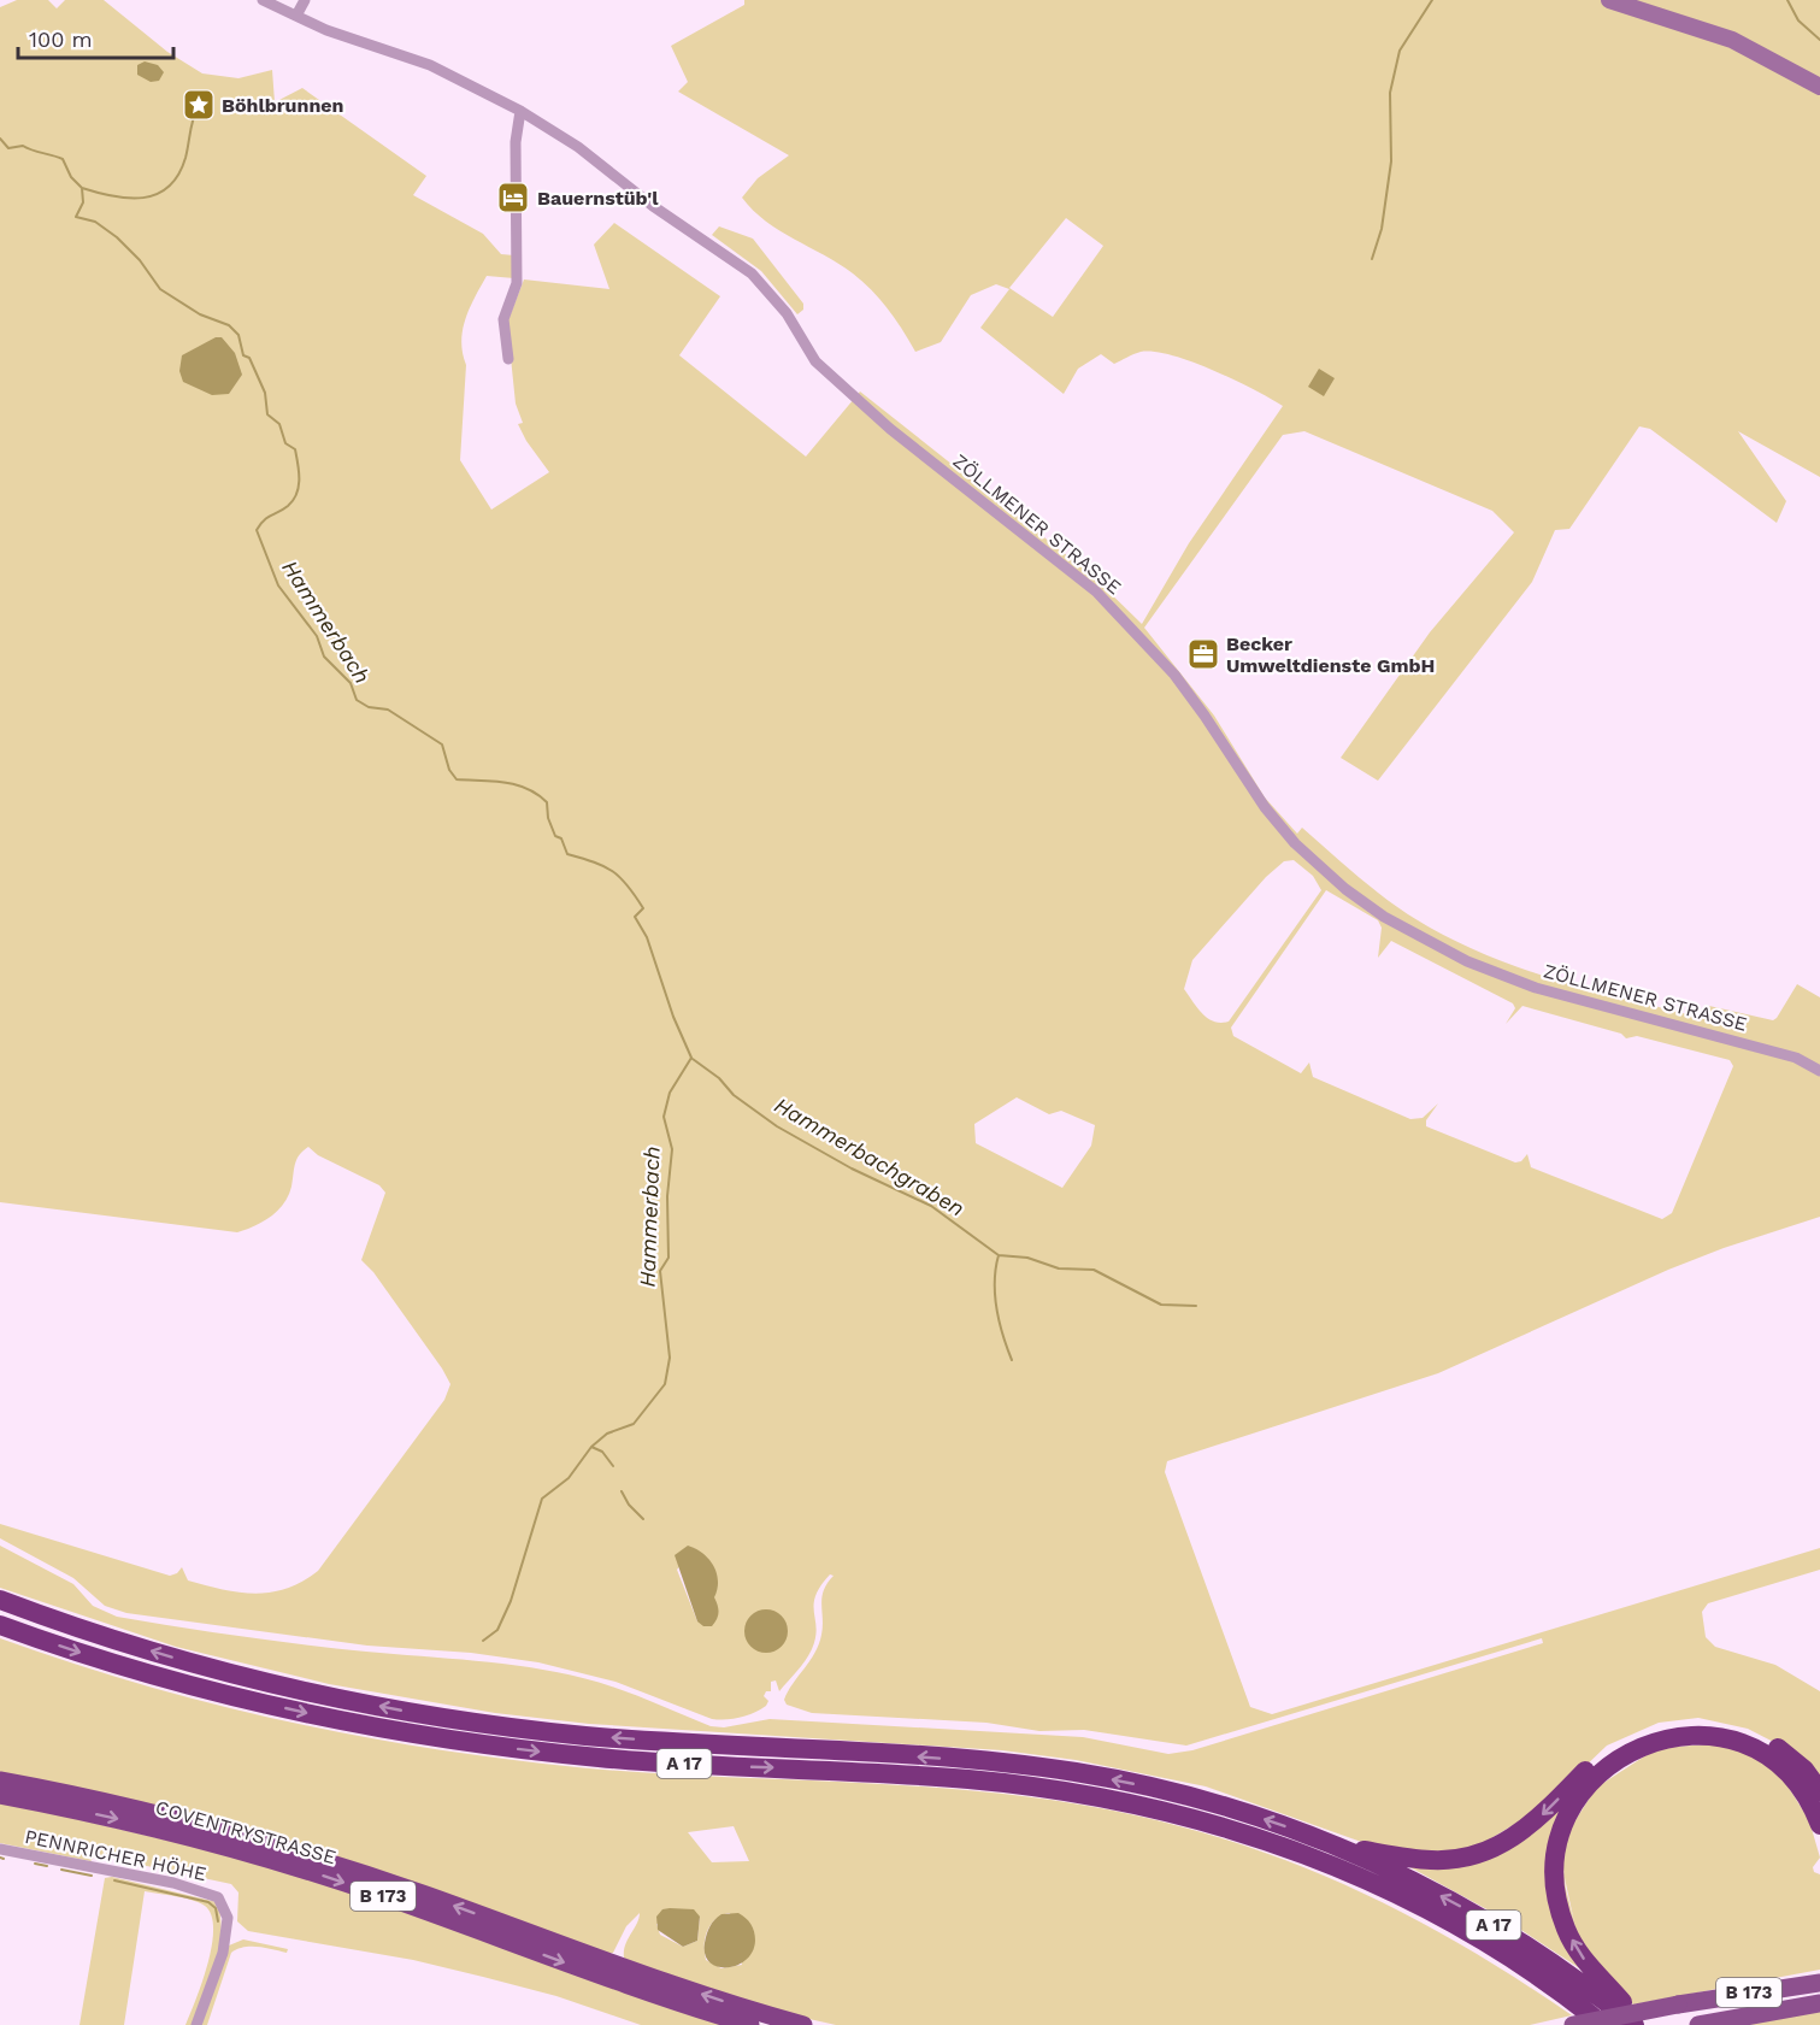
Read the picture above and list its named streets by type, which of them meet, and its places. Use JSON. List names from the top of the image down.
{
  "streets": {
    "highway": ["A 17", "COVENTRYSTRASSE", "B 173"],
    "street": ["ZÖLLMENER STRASSE", "PENNRICHER HÖHE"]
  },
  "water": ["Hammerbach", "Hammerbachgraben"],
  "places": {
    "place": ["Böhlbrunnen"],
    "hotel": ["Bauernstüb'l"],
    "office": ["Becker Umweltdienste GmbH"]
  },
  "scale_bar": "100 m"
}
